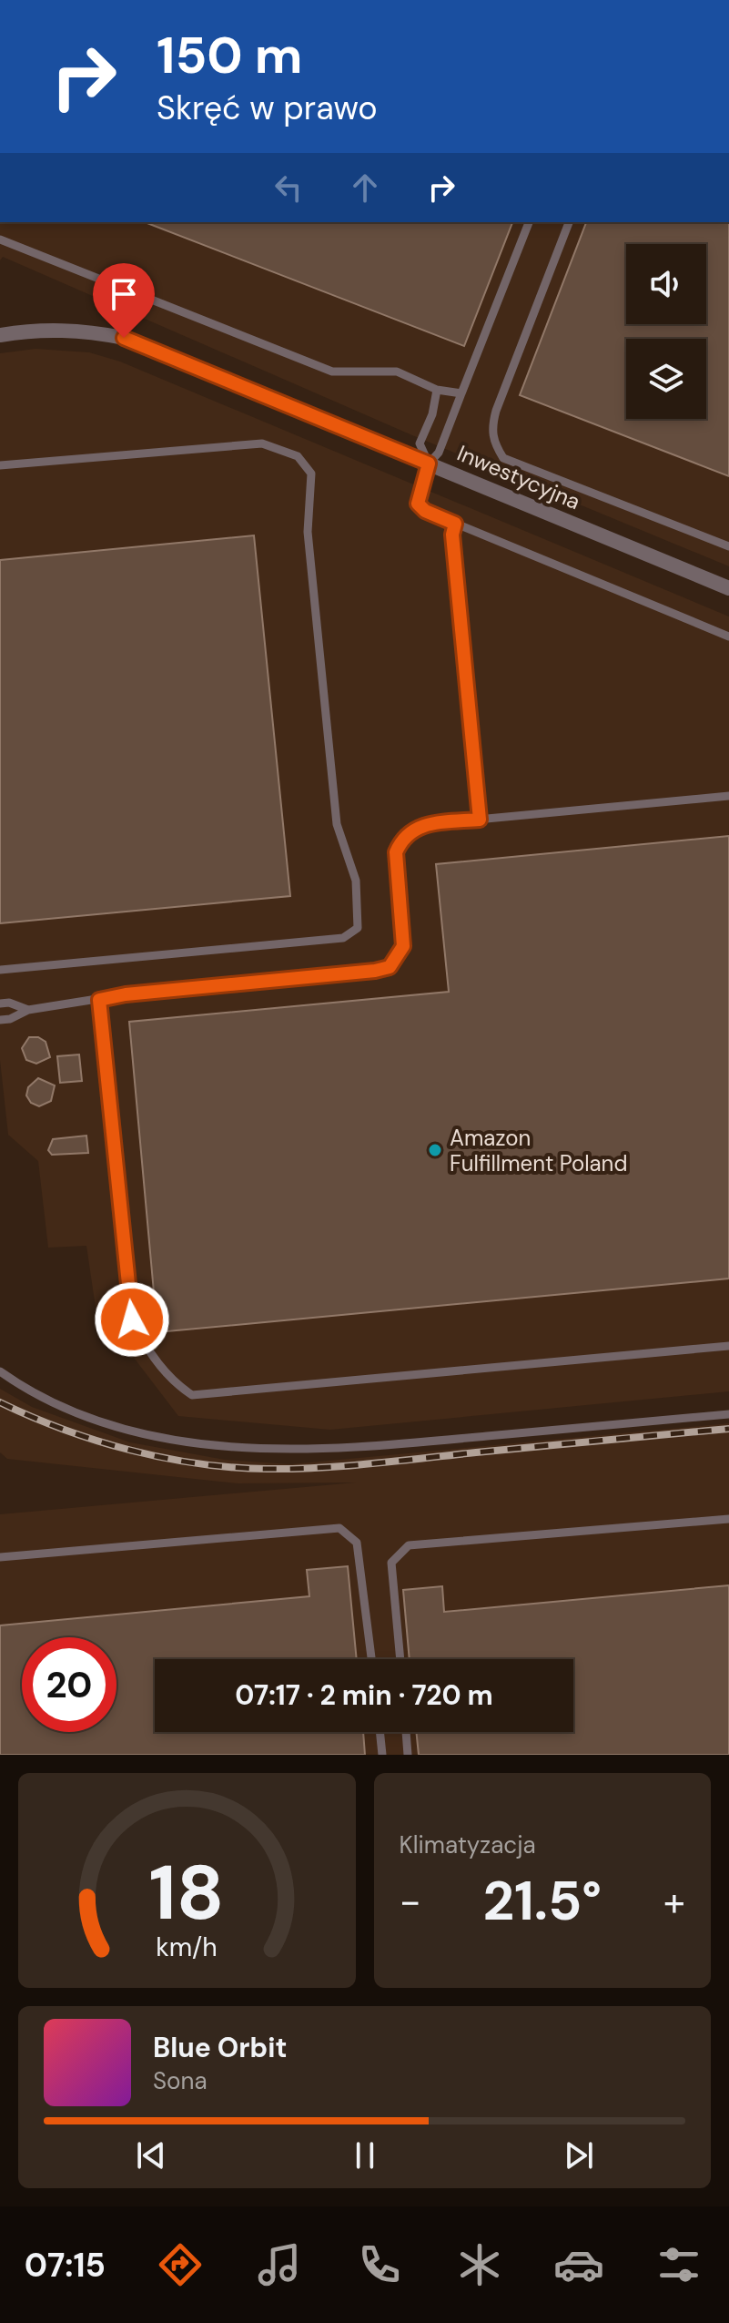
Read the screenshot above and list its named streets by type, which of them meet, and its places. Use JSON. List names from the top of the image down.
{
  "streets": {
    "street": ["Inwestycyjna"]
  },
  "places": ["Amazon Fulfillment Poland"],
  "page": {
    "turn": ["150 m", "Skręć w prawo"],
    "limit": "20",
    "trip": "07:17 · 2 min · 720 m",
    "tile": "Klimatyzacja",
    "heat": ["−", "21.5°", "+"],
    "song": ["Blue Orbit", "Sona"],
    "tabs": "07:15",
    "gauge": ["18", "km/h"]
  }
}
